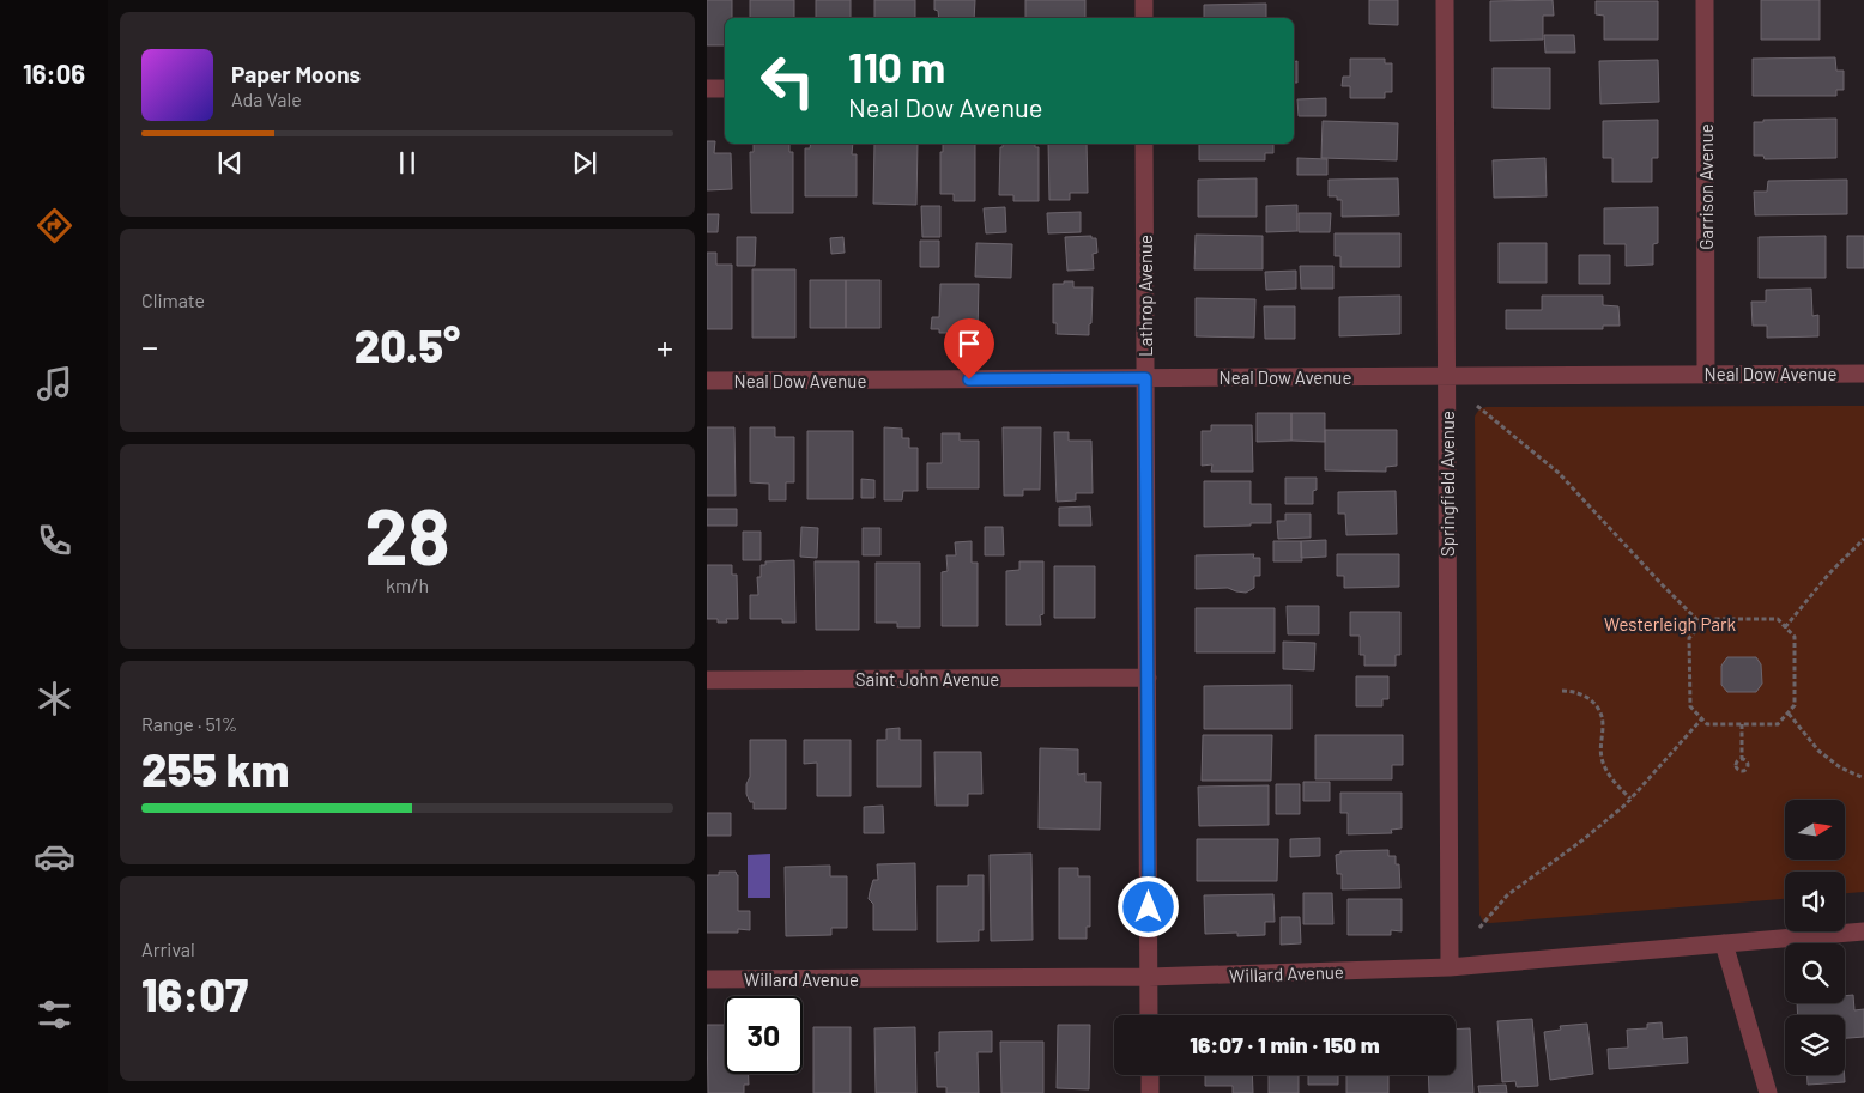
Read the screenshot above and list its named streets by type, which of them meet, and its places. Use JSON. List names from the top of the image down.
{
  "streets": {
    "street": [
      "Garrison Avenue",
      "Lathrop Avenue",
      "Neal Dow Avenue",
      "Springfield Avenue",
      "Saint John Avenue",
      "Willard Avenue"
    ]
  },
  "crossings": [
    ["Garrison Avenue", "Neal Dow Avenue"],
    ["Lathrop Avenue", "Neal Dow Avenue"],
    ["Lathrop Avenue", "Saint John Avenue"],
    ["Lathrop Avenue", "Willard Avenue"],
    ["Neal Dow Avenue", "Springfield Avenue"],
    ["Springfield Avenue", "Willard Avenue"]
  ],
  "parks": ["Westerleigh Park"],
  "north": "right",
  "page": {
    "tabs": "16:06",
    "turn": ["110 m", "Neal Dow Avenue"],
    "song": ["Paper Moons", "Ada Vale"],
    "tile": [
      "Climate",
      ["28", "km/h"],
      ["Range · 51%", "255 km"],
      ["Arrival", "16:07"]
    ],
    "heat": ["−", "20.5°", "+"],
    "limit": "30",
    "trip": "16:07 · 1 min · 150 m"
  }
}
